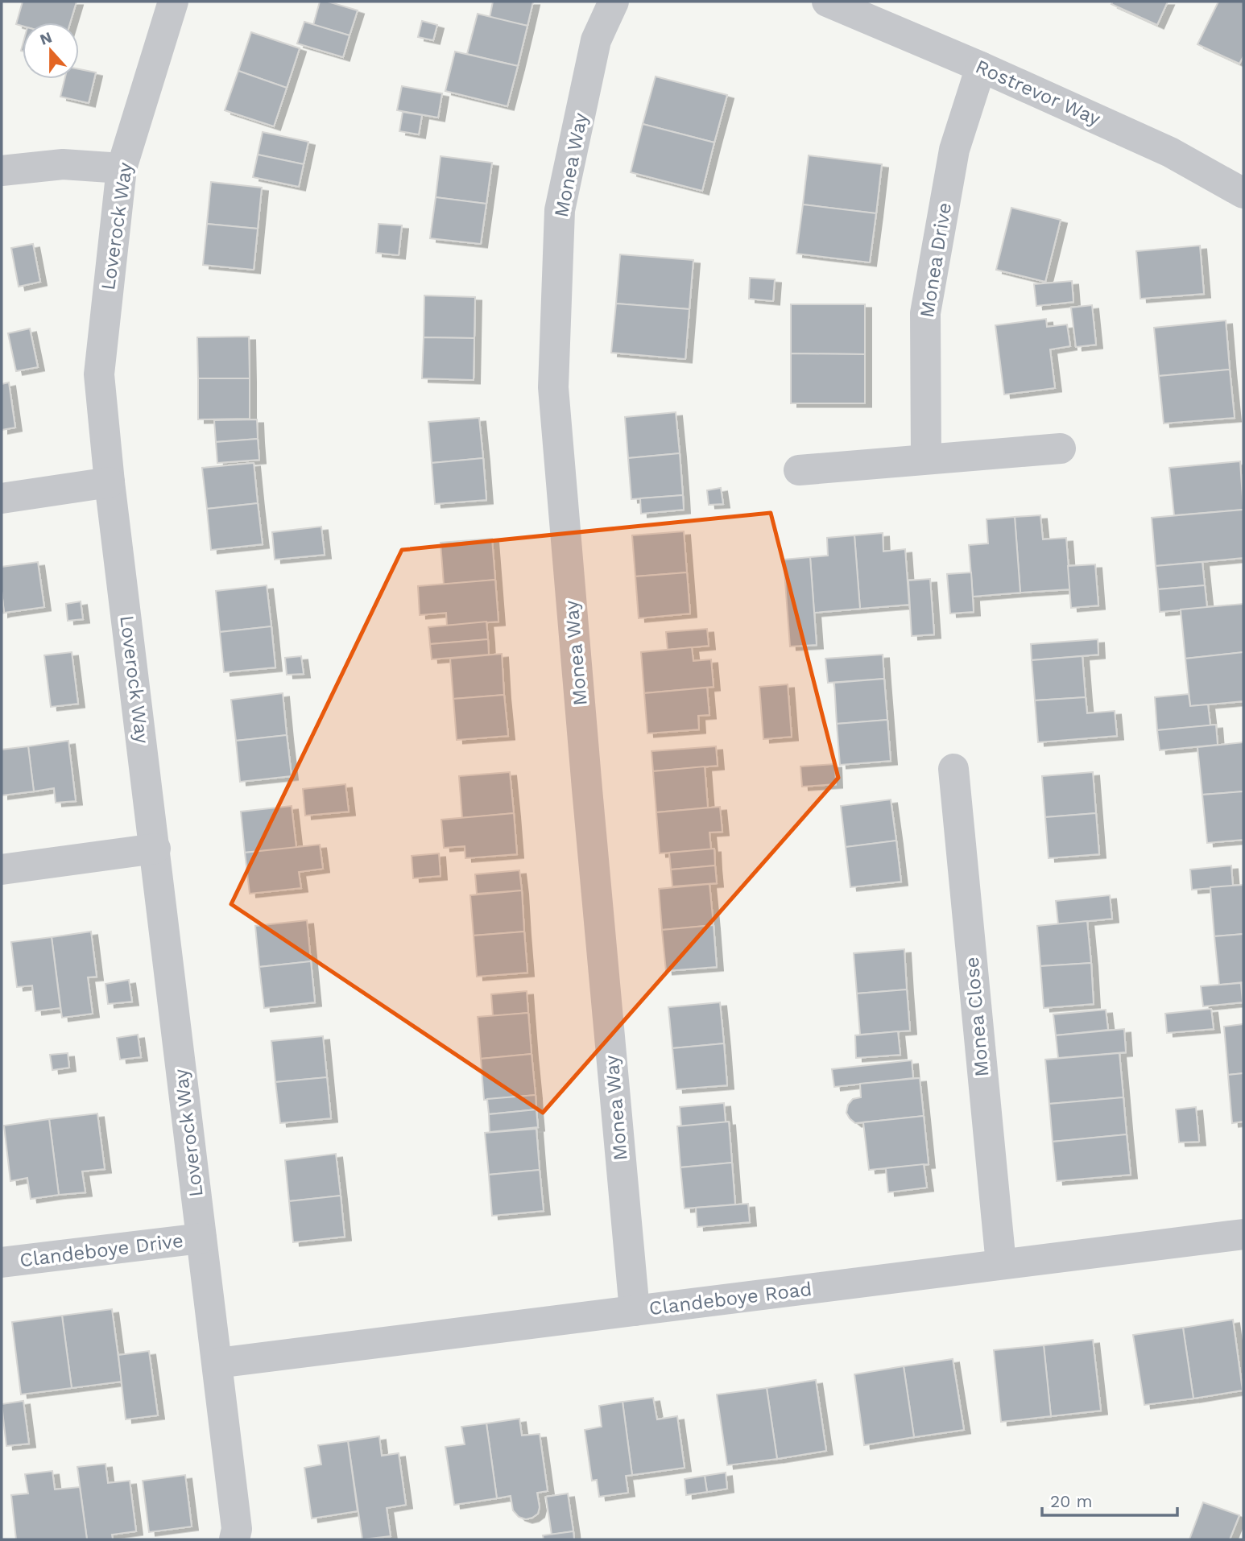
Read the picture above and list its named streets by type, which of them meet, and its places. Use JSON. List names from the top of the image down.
{
  "streets": {
    "street": [
      "Rostrevor Way",
      "Monea Way",
      "Loverock Way",
      "Monea Drive",
      "Monea Close",
      "Clandeboye Drive",
      "Clandeboye Road"
    ]
  },
  "crossings": [
    ["Rostrevor Way", "Monea Drive"],
    ["Monea Way", "Clandeboye Road"],
    ["Loverock Way", "Clandeboye Drive"],
    ["Loverock Way", "Clandeboye Road"],
    ["Monea Close", "Clandeboye Road"]
  ],
  "scale_bar": "20 m",
  "north": "top"
}
